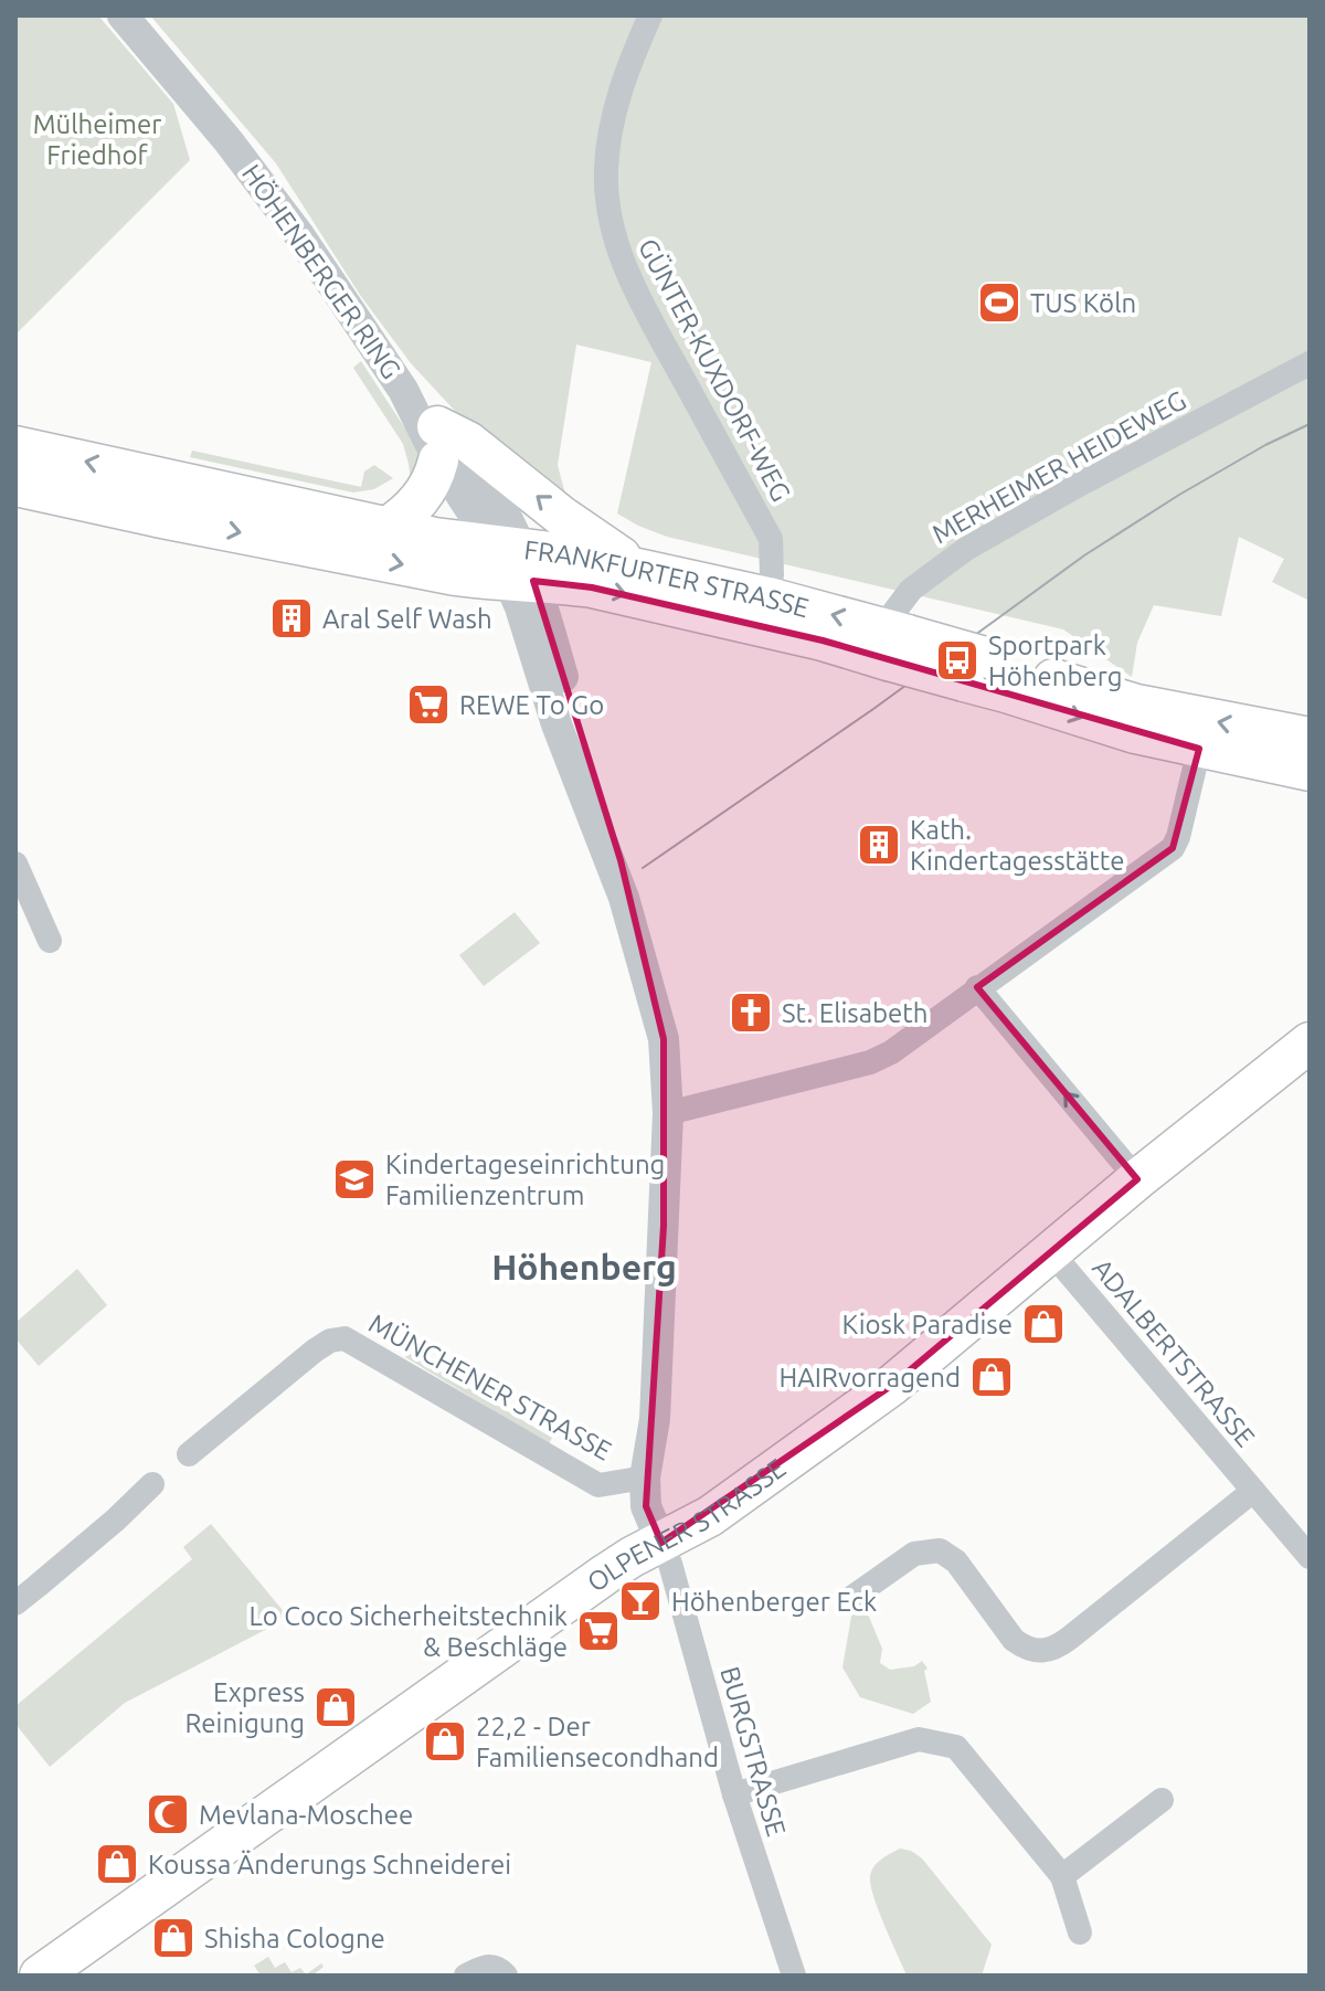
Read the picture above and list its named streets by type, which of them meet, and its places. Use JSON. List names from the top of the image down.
{
  "streets": {
    "main road": ["FRANKFURTER STRASSE", "OLPENER STRASSE"],
    "street": [
      "HÖHENBERGER RING",
      "GÜNTER-KUXDORF-WEG",
      "MERHEIMER HEIDEWEG",
      "ADALBERTSTRASSE",
      "MÜNCHENER STRASSE",
      "BURGSTRASSE"
    ]
  },
  "crossings": [
    ["HÖHENBERGER RING", "FRANKFURTER STRASSE"],
    ["HÖHENBERGER RING", "MÜNCHENER STRASSE"],
    ["HÖHENBERGER RING", "OLPENER STRASSE"],
    ["HÖHENBERGER RING", "BURGSTRASSE"],
    ["GÜNTER-KUXDORF-WEG", "FRANKFURTER STRASSE"],
    ["MERHEIMER HEIDEWEG", "FRANKFURTER STRASSE"],
    ["ADALBERTSTRASSE", "OLPENER STRASSE"],
    ["OLPENER STRASSE", "BURGSTRASSE"]
  ],
  "districts": ["Höhenberg"],
  "parks": ["Mülheimer Friedhof"],
  "places": {
    "sports": ["TUS Köln"],
    "building": ["Aral Self Wash", "Kath. Kindertagesstätte"],
    "bus stop": ["Sportpark Höhenberg"],
    "supermarket": ["REWE To Go", "Lo Coco Sicherheitstechnik & Beschläge"],
    "church": ["St. Elisabeth"],
    "school or university": ["Kindertageseinrichtung Familienzentrum"],
    "shop": [
      "Kiosk Paradise",
      "HAIRvorragend",
      "Express Reinigung",
      "22,2 - Der Familiensecondhand",
      "Koussa Änderungs Schneiderei",
      "Shisha Cologne"
    ],
    "bar": ["Höhenberger Eck"],
    "mosque": ["Mevlana-Moschee"]
  }
}
